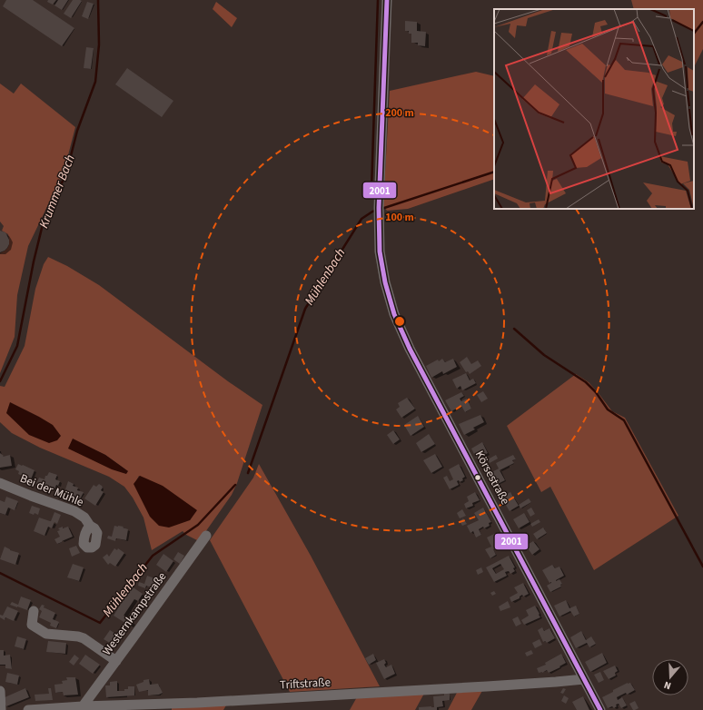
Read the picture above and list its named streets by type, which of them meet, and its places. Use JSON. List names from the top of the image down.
{
  "streets": {
    "street": [
      "Körsestraße",
      "Bei der Mühle",
      "Westernkampstraße",
      "Triftstraße"
    ]
  },
  "crossings": [
    ["Körsestraße", "Triftstraße"],
    ["Westernkampstraße", "Triftstraße"]
  ],
  "water": ["Krummer Bach", "Mühlenbach"],
  "lines": ["transit line 2001"],
  "north": "bottom",
  "rings": ["200 m", "100 m"]
}
